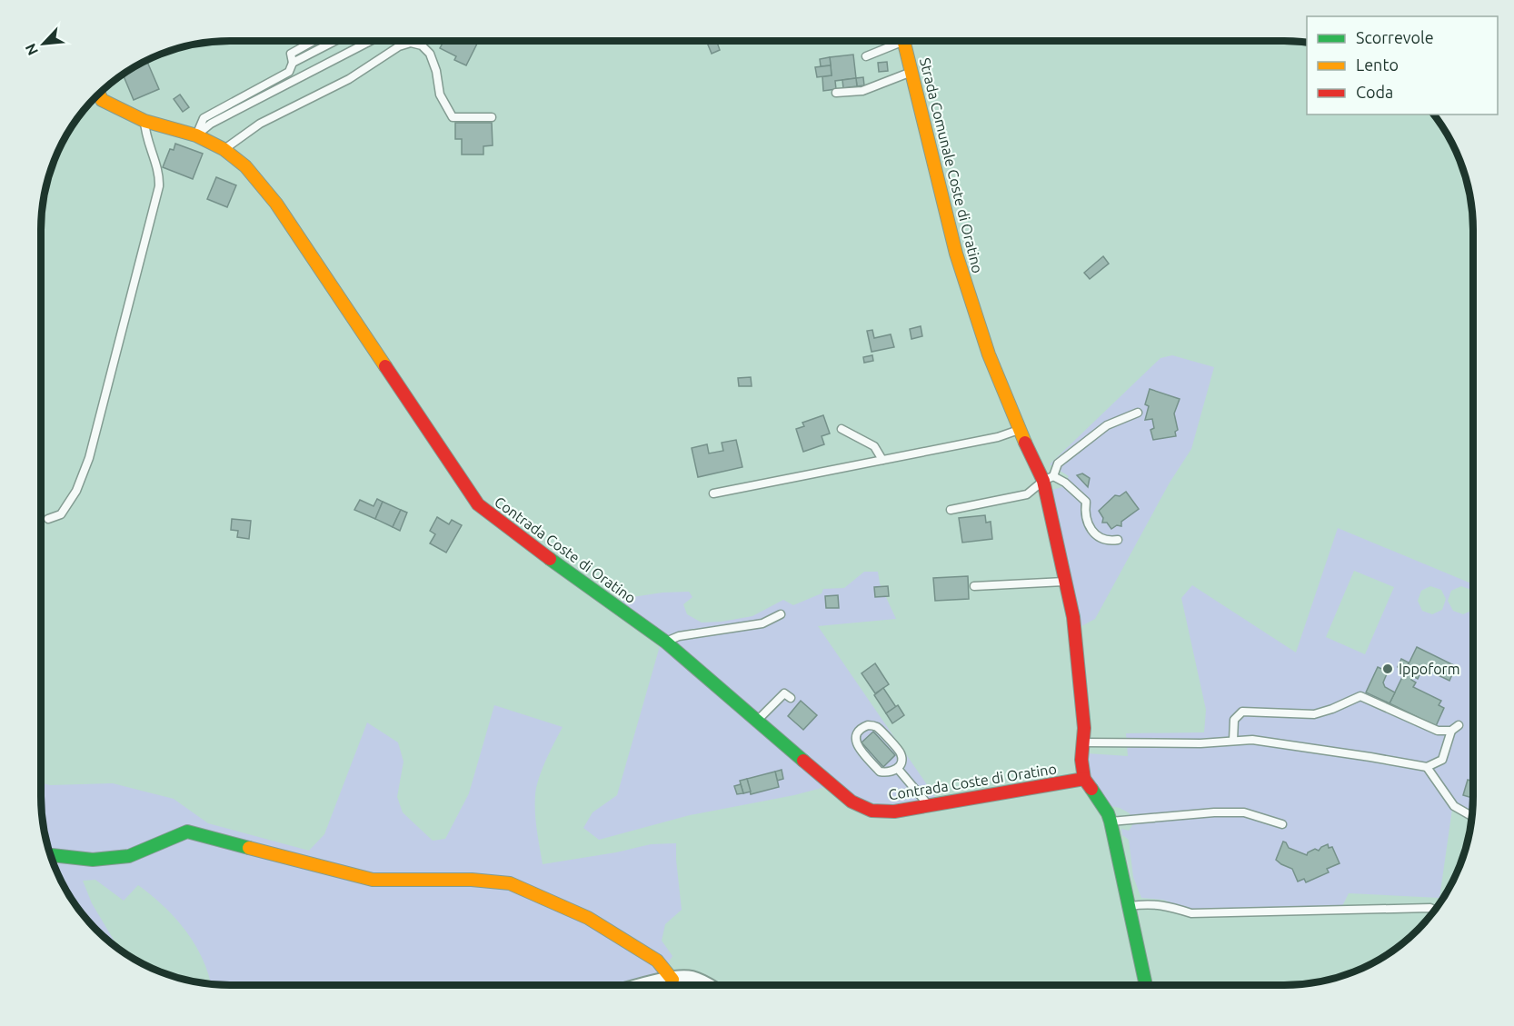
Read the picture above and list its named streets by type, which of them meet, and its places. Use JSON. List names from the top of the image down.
{
  "streets": {
    "street": ["Strada Comunale Coste di Oratino", "Contrada Coste di Oratino"]
  },
  "crossings": [
    ["Strada Comunale Coste di Oratino", "Contrada Coste di Oratino"]
  ],
  "places": ["Ippoform"],
  "legend": ["Scorrevole", "Lento", "Coda"],
  "north": "bottom left"
}
